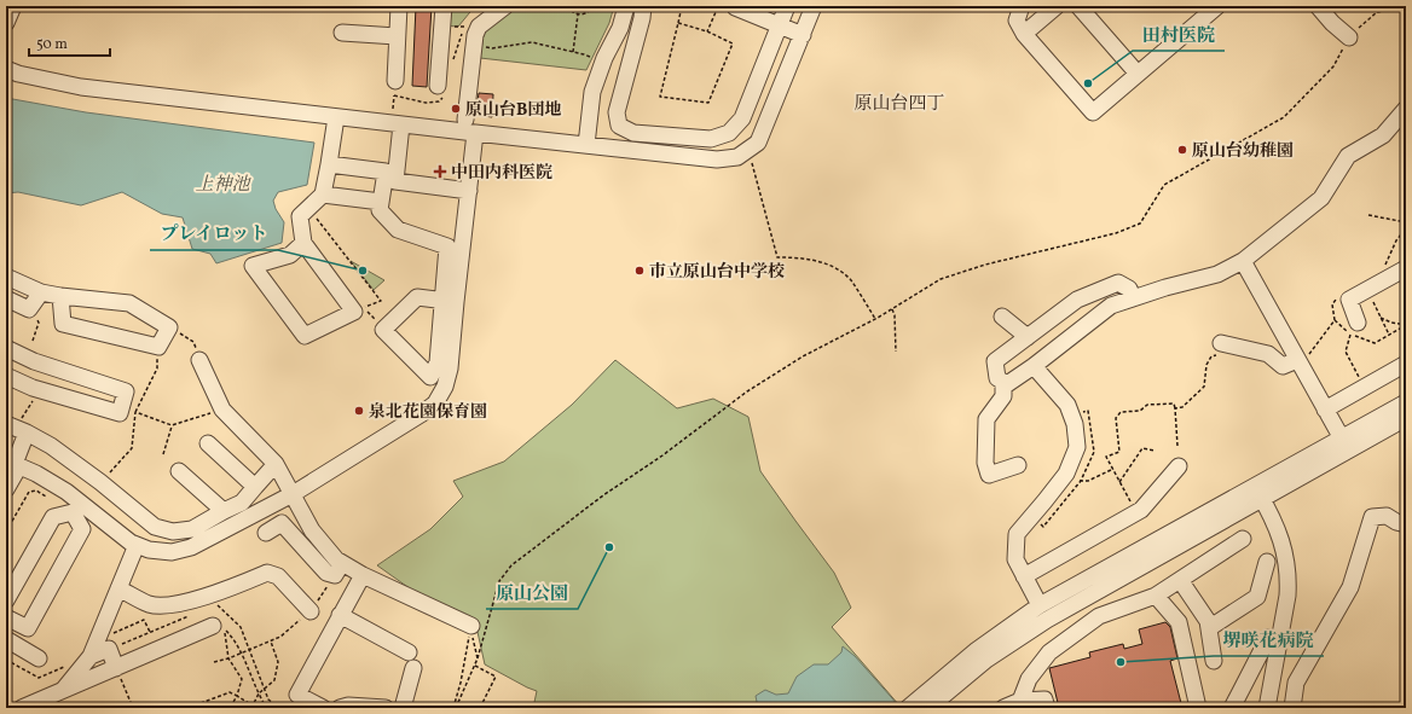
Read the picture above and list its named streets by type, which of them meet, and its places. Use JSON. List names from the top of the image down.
{
  "districts": ["原山台四丁"],
  "water": ["上神池"],
  "places": {
    "other": [
      "田村医院",
      "原山台B団地",
      "原山台幼稚園",
      "プレイロット",
      "市立原山台中学校",
      "泉北花園保育園",
      "原山公園",
      "堺咲花病院"
    ],
    "health": ["中田内科医院"]
  },
  "scale_bar": "50 m"
}
